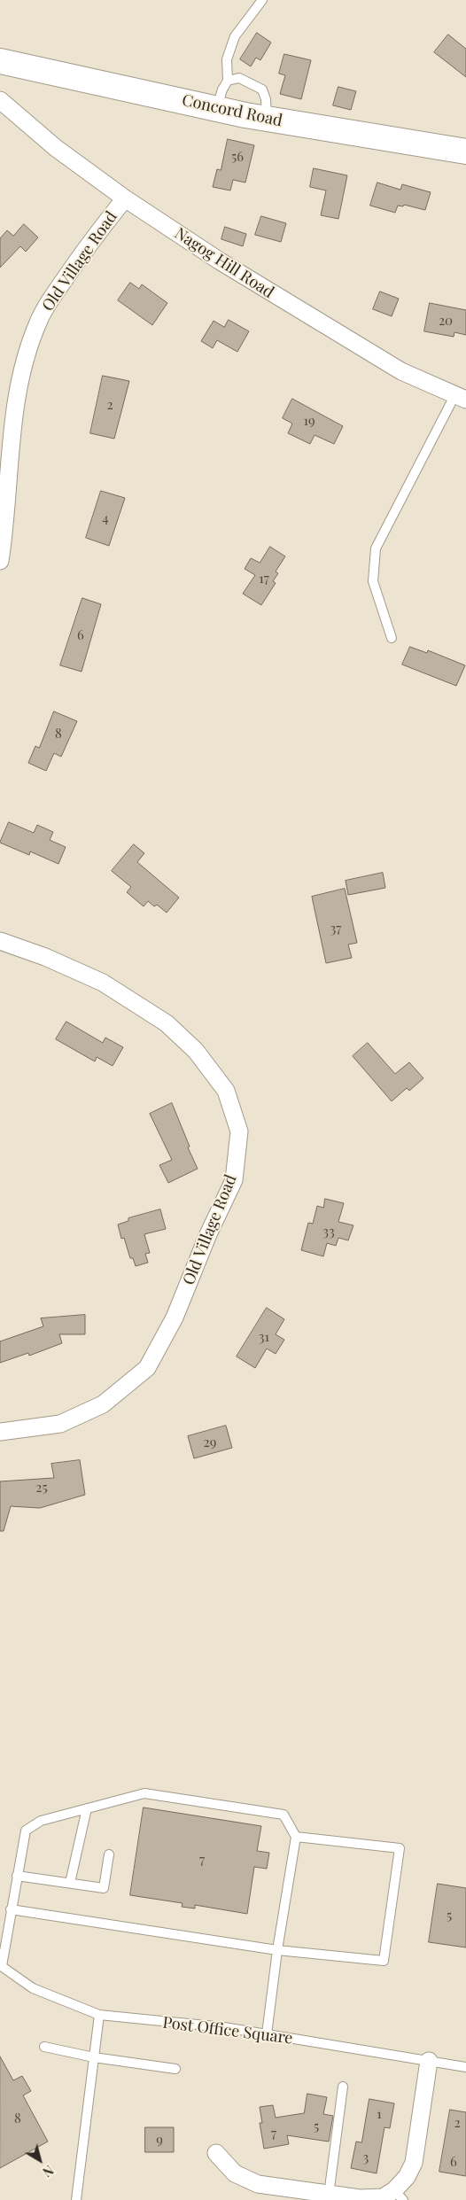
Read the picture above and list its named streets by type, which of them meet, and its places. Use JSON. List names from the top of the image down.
{
  "streets": {
    "street": ["Concord Road", "Old Village Road", "Nagog Hill Road"],
    "lane": ["Post Office Square"]
  },
  "crossings": [
    ["Old Village Road", "Nagog Hill Road"]
  ],
  "house_numbers": [
    "56",
    "20",
    "2",
    "19",
    "4",
    "17",
    "6",
    "8",
    "37",
    "33",
    "31",
    "29",
    "25",
    "7",
    "5",
    "1",
    "8",
    "2",
    "5",
    "7",
    "9",
    "3",
    "6"
  ],
  "north": "bottom right"
}
